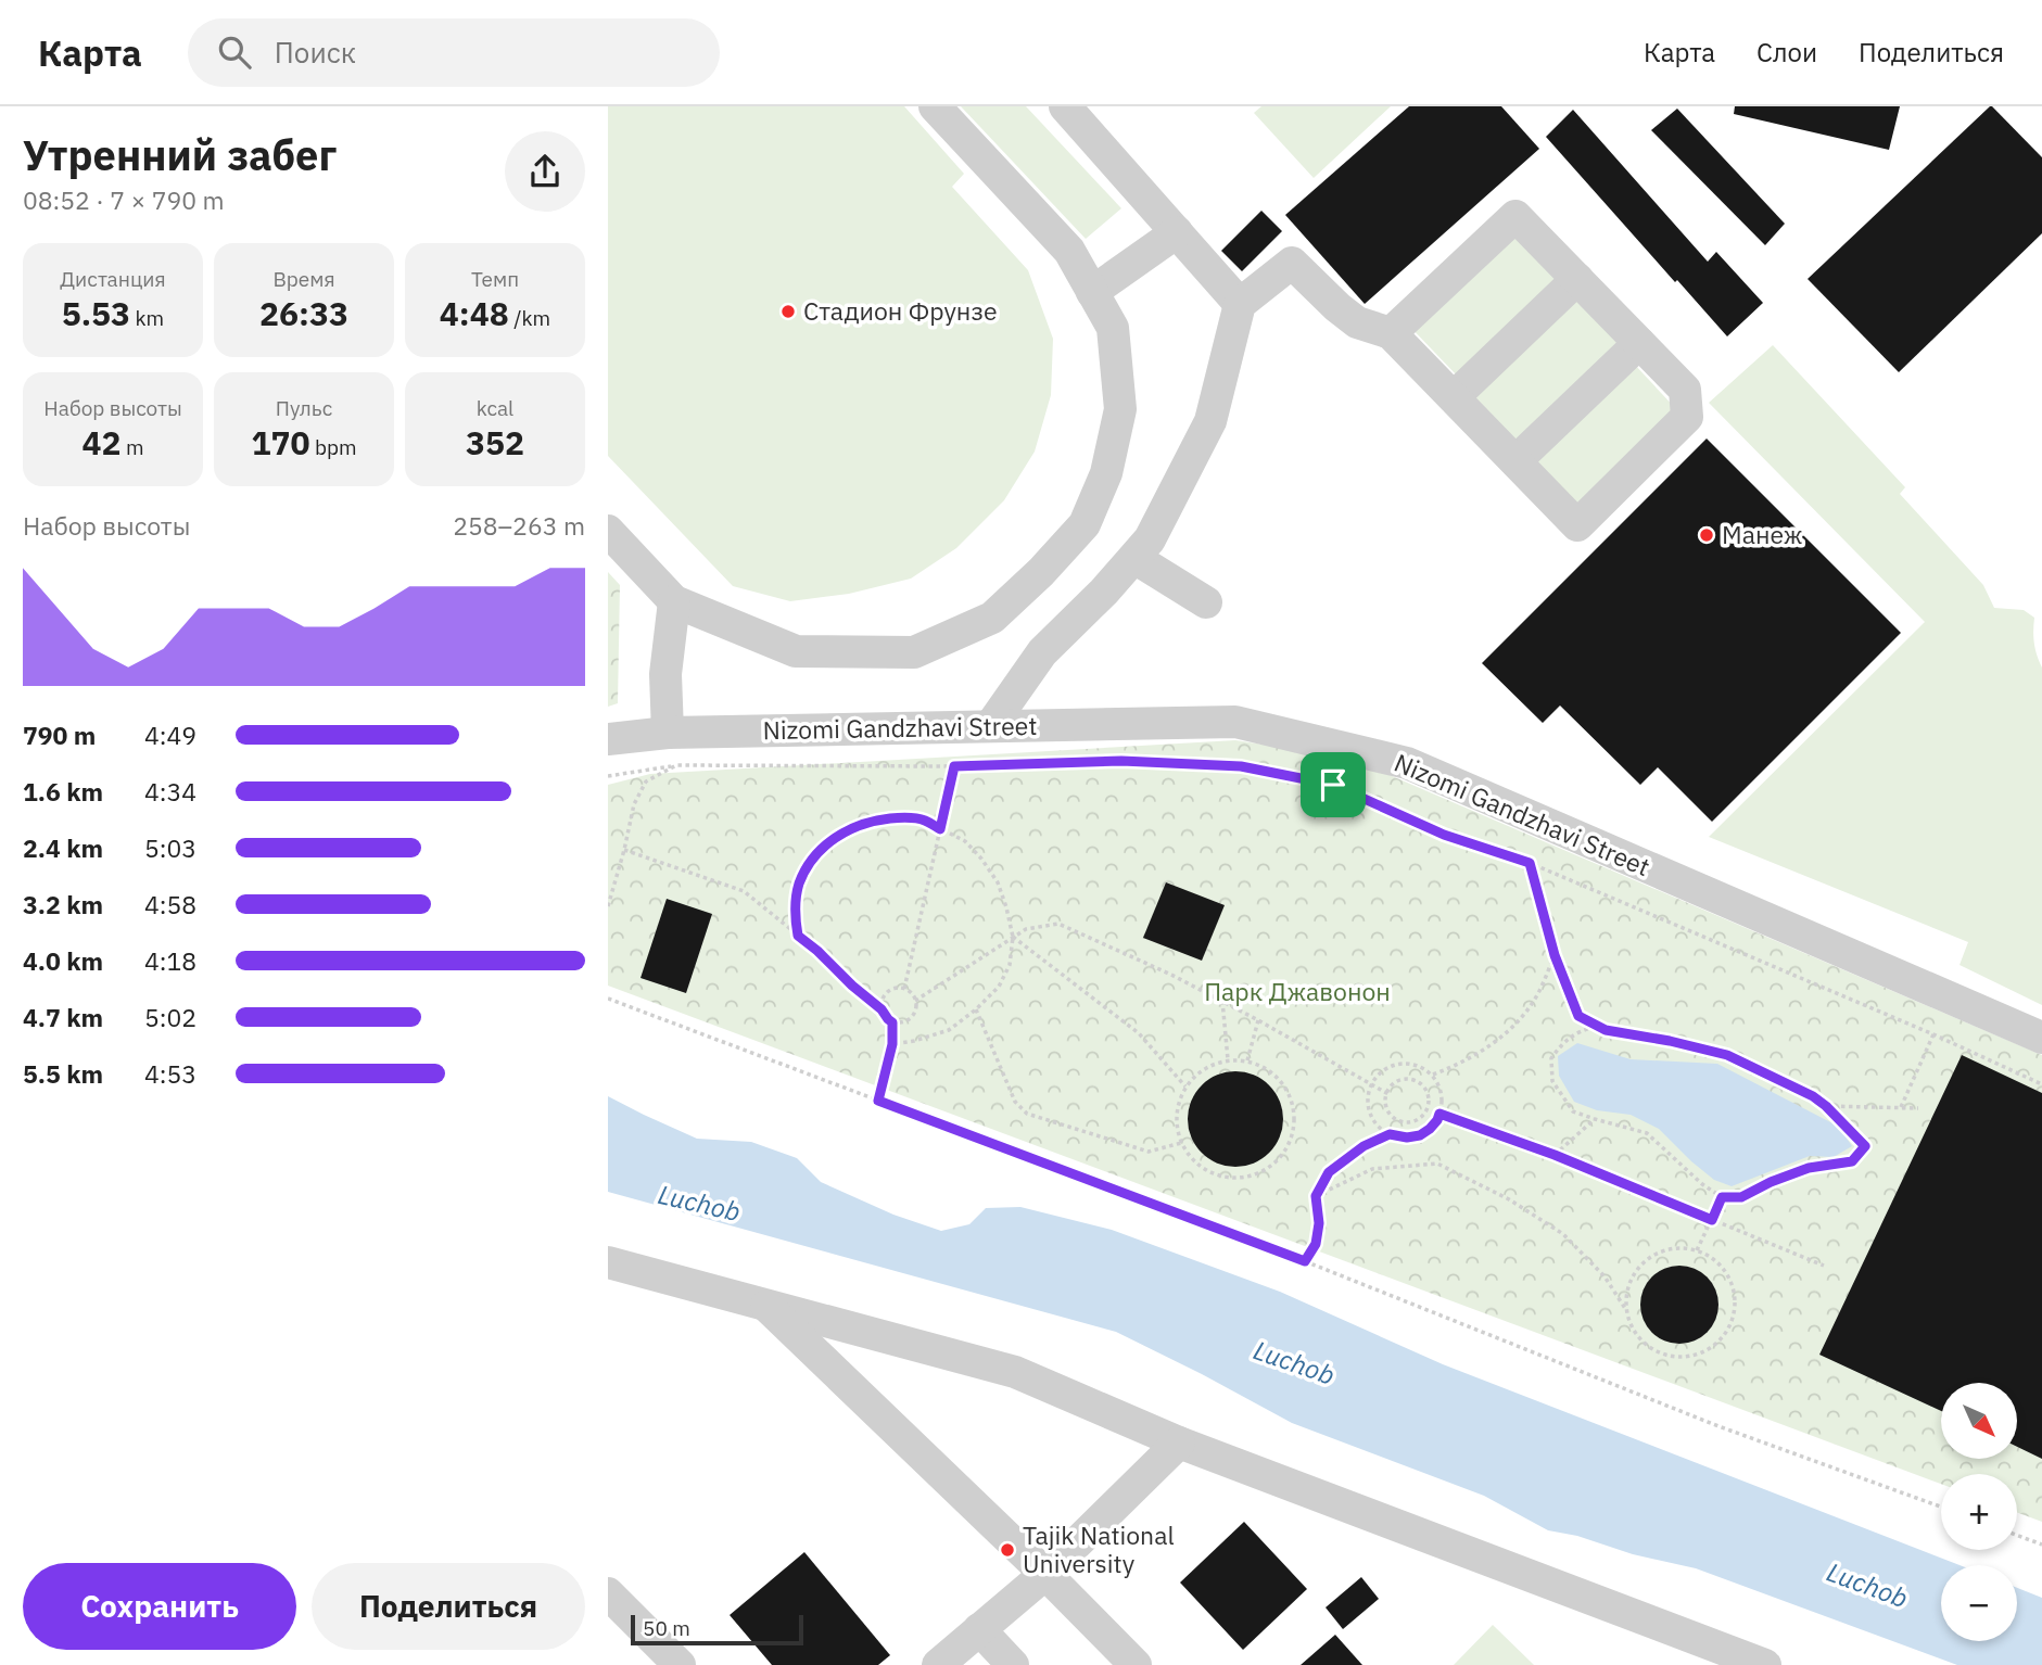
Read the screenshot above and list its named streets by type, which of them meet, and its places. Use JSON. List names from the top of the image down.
{
  "streets": {
    "street": ["Nizomi Gandzhavi Street"]
  },
  "water": ["Luchob"],
  "parks": ["Парк Джавонон"],
  "places": ["Стадион Фрунзе", "Манеж", "Tajik National University"],
  "scale_bar": "50 m",
  "north": "bottom right",
  "page": {
    "header": "Карта",
    "search": "Поиск",
    "nav": ["Карта", "Слои", "Поделиться"],
    "heading": ["Утренний забег", "08:52 · 7 × 790 m"],
    "stats": [
      ["Дистанция", "5.53 km"],
      ["Время", "26:33"],
      ["Темп", "4:48 /km"],
      ["Набор высоты", "42 m"],
      ["Пульс", "170 bpm"],
      ["kcal", "352"]
    ],
    "chart": ["Набор высоты", "258–263 m"],
    "list": [
      {
        "name": "790 m",
        "note": "4:49"
      },
      {
        "name": "1.6 km",
        "note": "4:34"
      },
      {
        "name": "2.4 km",
        "note": "5:03"
      },
      {
        "name": "3.2 km",
        "note": "4:58"
      },
      {
        "name": "4.0 km",
        "note": "4:18"
      },
      {
        "name": "4.7 km",
        "note": "5:02"
      },
      {
        "name": "5.5 km",
        "note": "4:53"
      }
    ],
    "map_buttons": ["+", "−"],
    "buttons": ["Сохранить", "Поделиться"],
    "scale": "50 m"
  }
}
